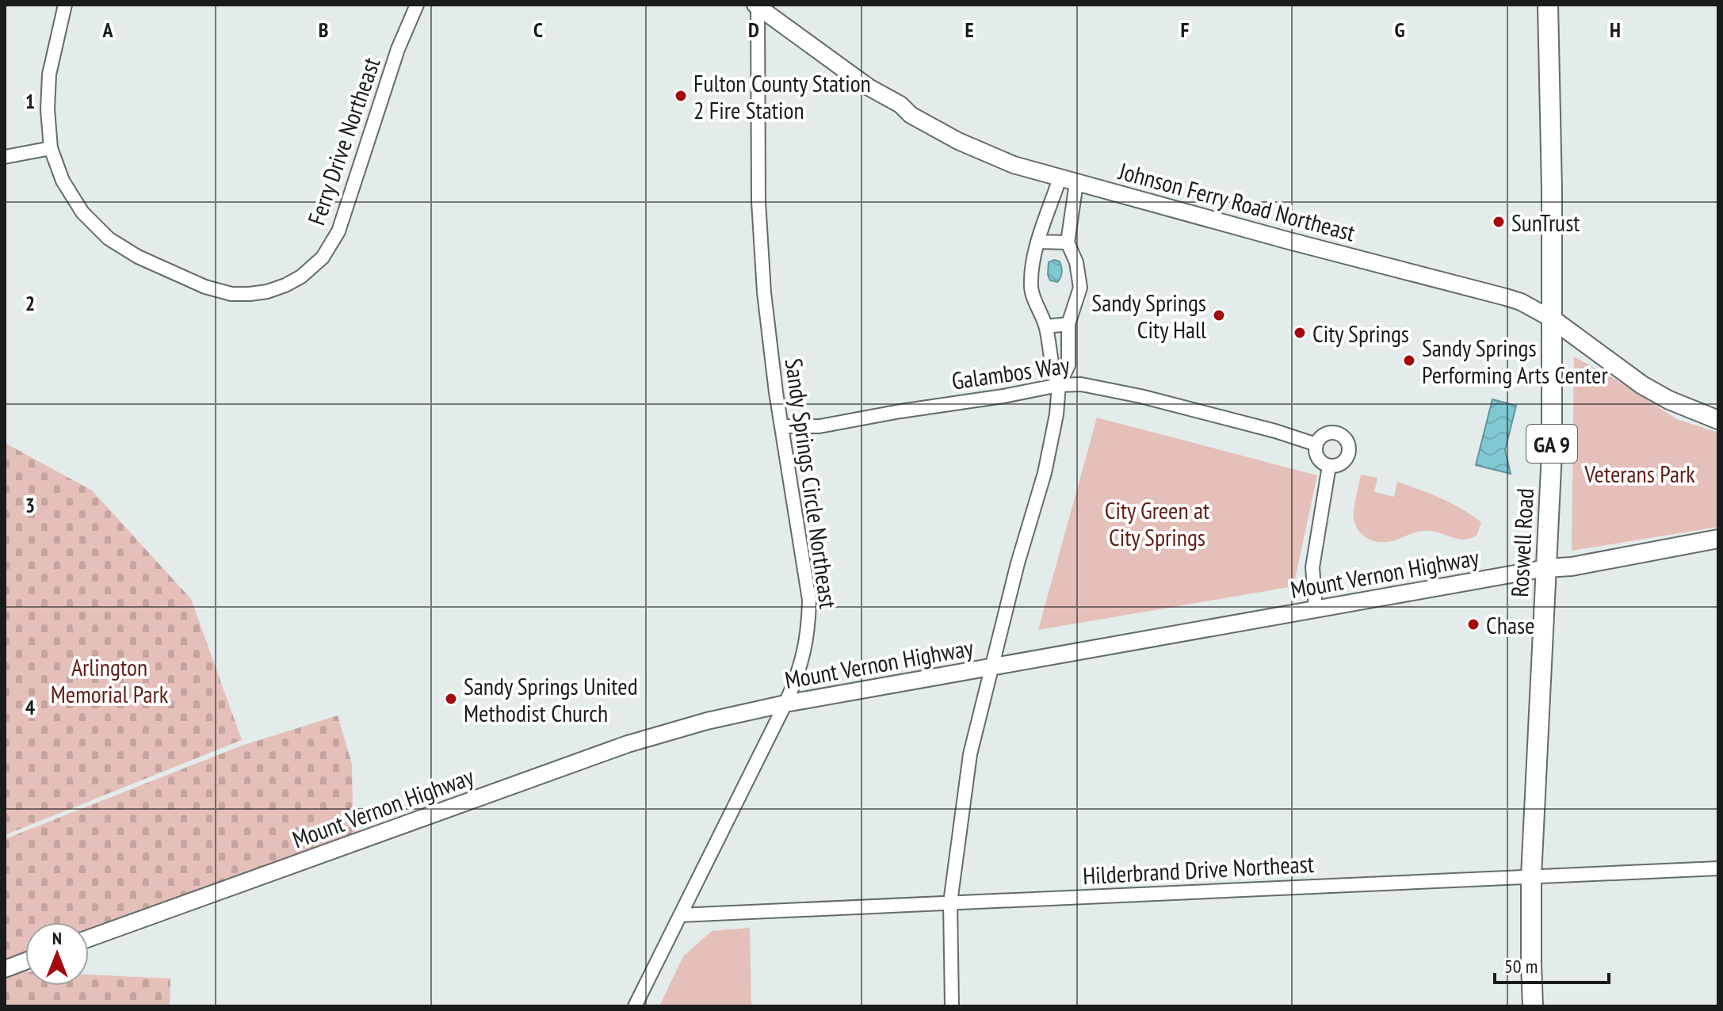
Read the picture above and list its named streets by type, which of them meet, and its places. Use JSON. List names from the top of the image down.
{
  "streets": {
    "main road": [
      "Johnson Ferry Road Northeast",
      "GA 9",
      "Roswell Road",
      "Mount Vernon Highway"
    ],
    "street": [
      "Ferry Drive Northeast",
      "Galambos Way",
      "Sandy Springs Circle Northeast",
      "Hilderbrand Drive Northeast"
    ]
  },
  "crossings": [
    ["Johnson Ferry Road Northeast", "Sandy Springs Circle Northeast"],
    ["Johnson Ferry Road Northeast", "Roswell Road"],
    ["Galambos Way", "Sandy Springs Circle Northeast"],
    ["Sandy Springs Circle Northeast", "Mount Vernon Highway"],
    ["Sandy Springs Circle Northeast", "Hilderbrand Drive Northeast"],
    ["Roswell Road", "Mount Vernon Highway"],
    ["Roswell Road", "Hilderbrand Drive Northeast"]
  ],
  "parks": ["Veterans Park", "City Green at City Springs", "Arlington Memorial Park"],
  "places": [
    "Fulton County Station 2 Fire Station",
    "SunTrust",
    "Sandy Springs City Hall",
    "City Springs",
    "Sandy Springs Performing Arts Center",
    "Chase",
    "Sandy Springs United Methodist Church"
  ],
  "scale_bar": "50 m",
  "north": "top",
  "grid": {
    "columns": [
      "A",
      "B",
      "C",
      "D",
      "E",
      "F",
      "G",
      "H"
    ],
    "rows": [
      "1",
      "2",
      "3",
      "4"
    ]
  }
}
